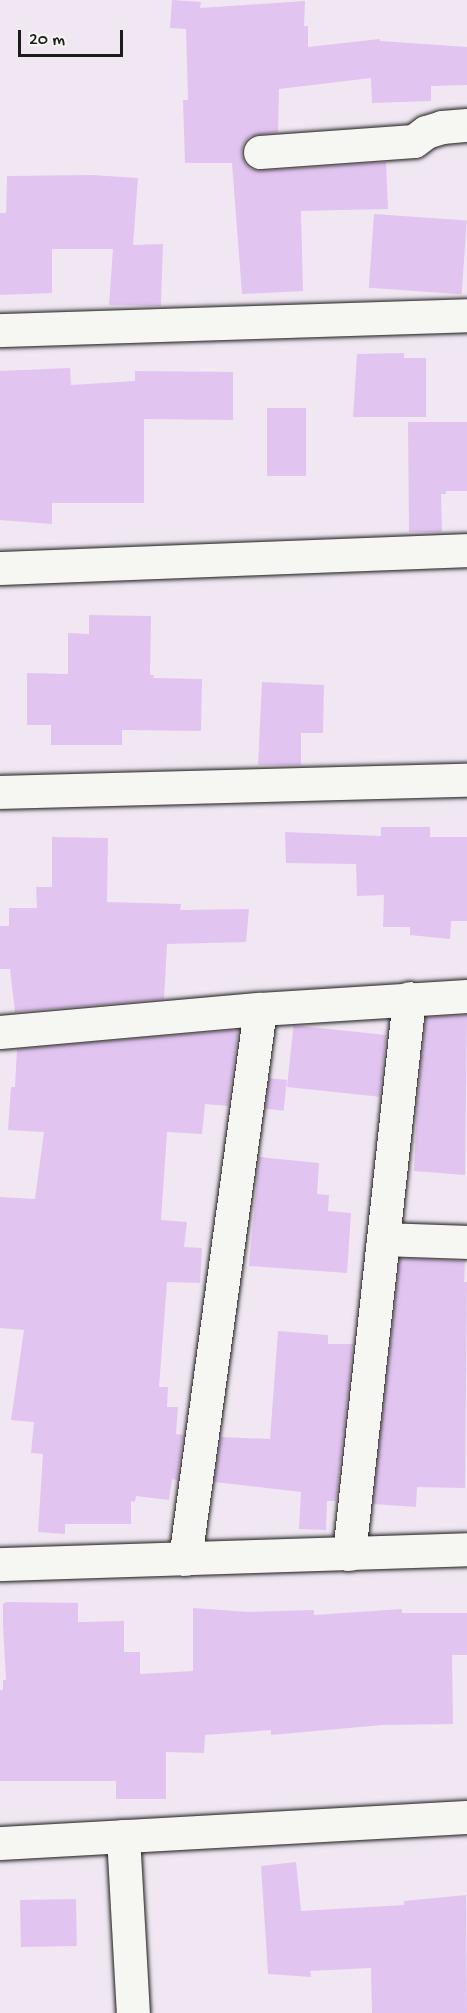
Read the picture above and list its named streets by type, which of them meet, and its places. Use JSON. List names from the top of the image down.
{
  "scale_bar": "20 m"
}
